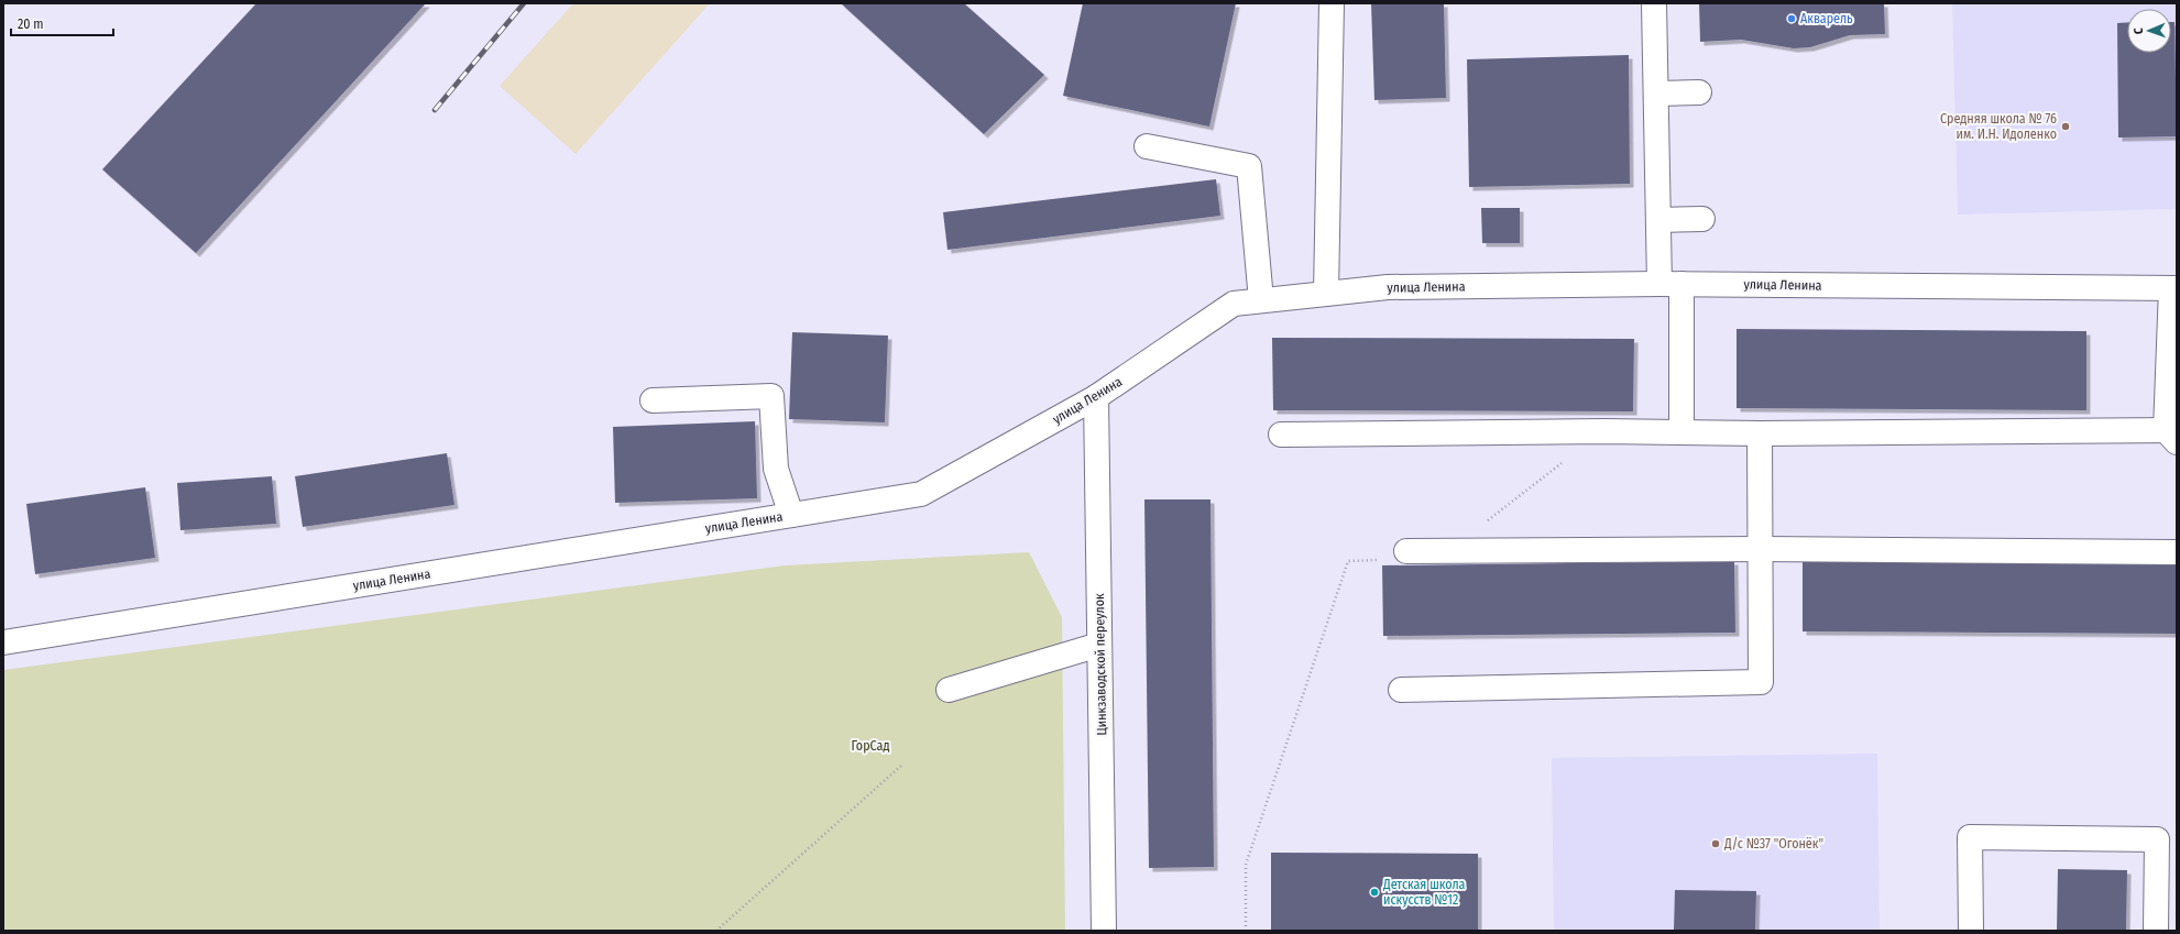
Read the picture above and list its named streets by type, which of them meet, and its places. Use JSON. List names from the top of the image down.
{
  "streets": {
    "street": ["улица Ленина", "Цинкзаводской переулок"]
  },
  "crossings": [
    ["улица Ленина", "Цинкзаводской переулок"]
  ],
  "parks": ["ГорСад"],
  "places": [
    "Акварель",
    "Средняя школа № 76 им. И.Н. Идоленко",
    "Д/с №37 \"Огонёк\"",
    "Детская школа искусств №12"
  ],
  "scale_bar": "20 m",
  "north": "left"
}
